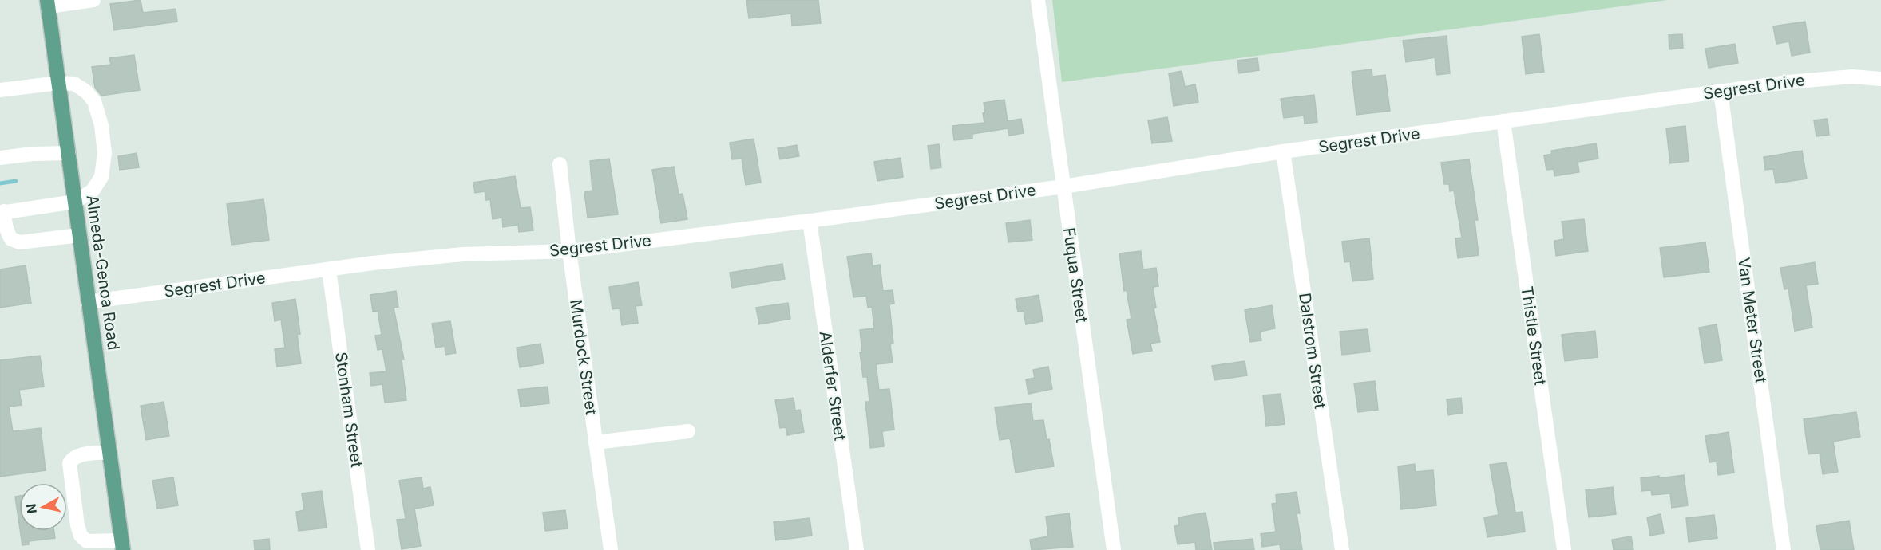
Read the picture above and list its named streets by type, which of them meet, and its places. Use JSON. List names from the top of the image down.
{
  "streets": {
    "main road": ["Almeda-Genoa Road"],
    "street": [
      "Segrest Drive",
      "Fuqua Street",
      "Van Meter Street",
      "Thistle Street",
      "Dalstrom Street",
      "Murdock Street",
      "Alderfer Street",
      "Stonham Street"
    ]
  },
  "crossings": [
    ["Segrest Drive", "Almeda-Genoa Road"],
    ["Segrest Drive", "Fuqua Street"],
    ["Segrest Drive", "Van Meter Street"],
    ["Segrest Drive", "Thistle Street"],
    ["Segrest Drive", "Dalstrom Street"],
    ["Segrest Drive", "Murdock Street"],
    ["Segrest Drive", "Alderfer Street"],
    ["Segrest Drive", "Stonham Street"]
  ],
  "north": "left"
}
